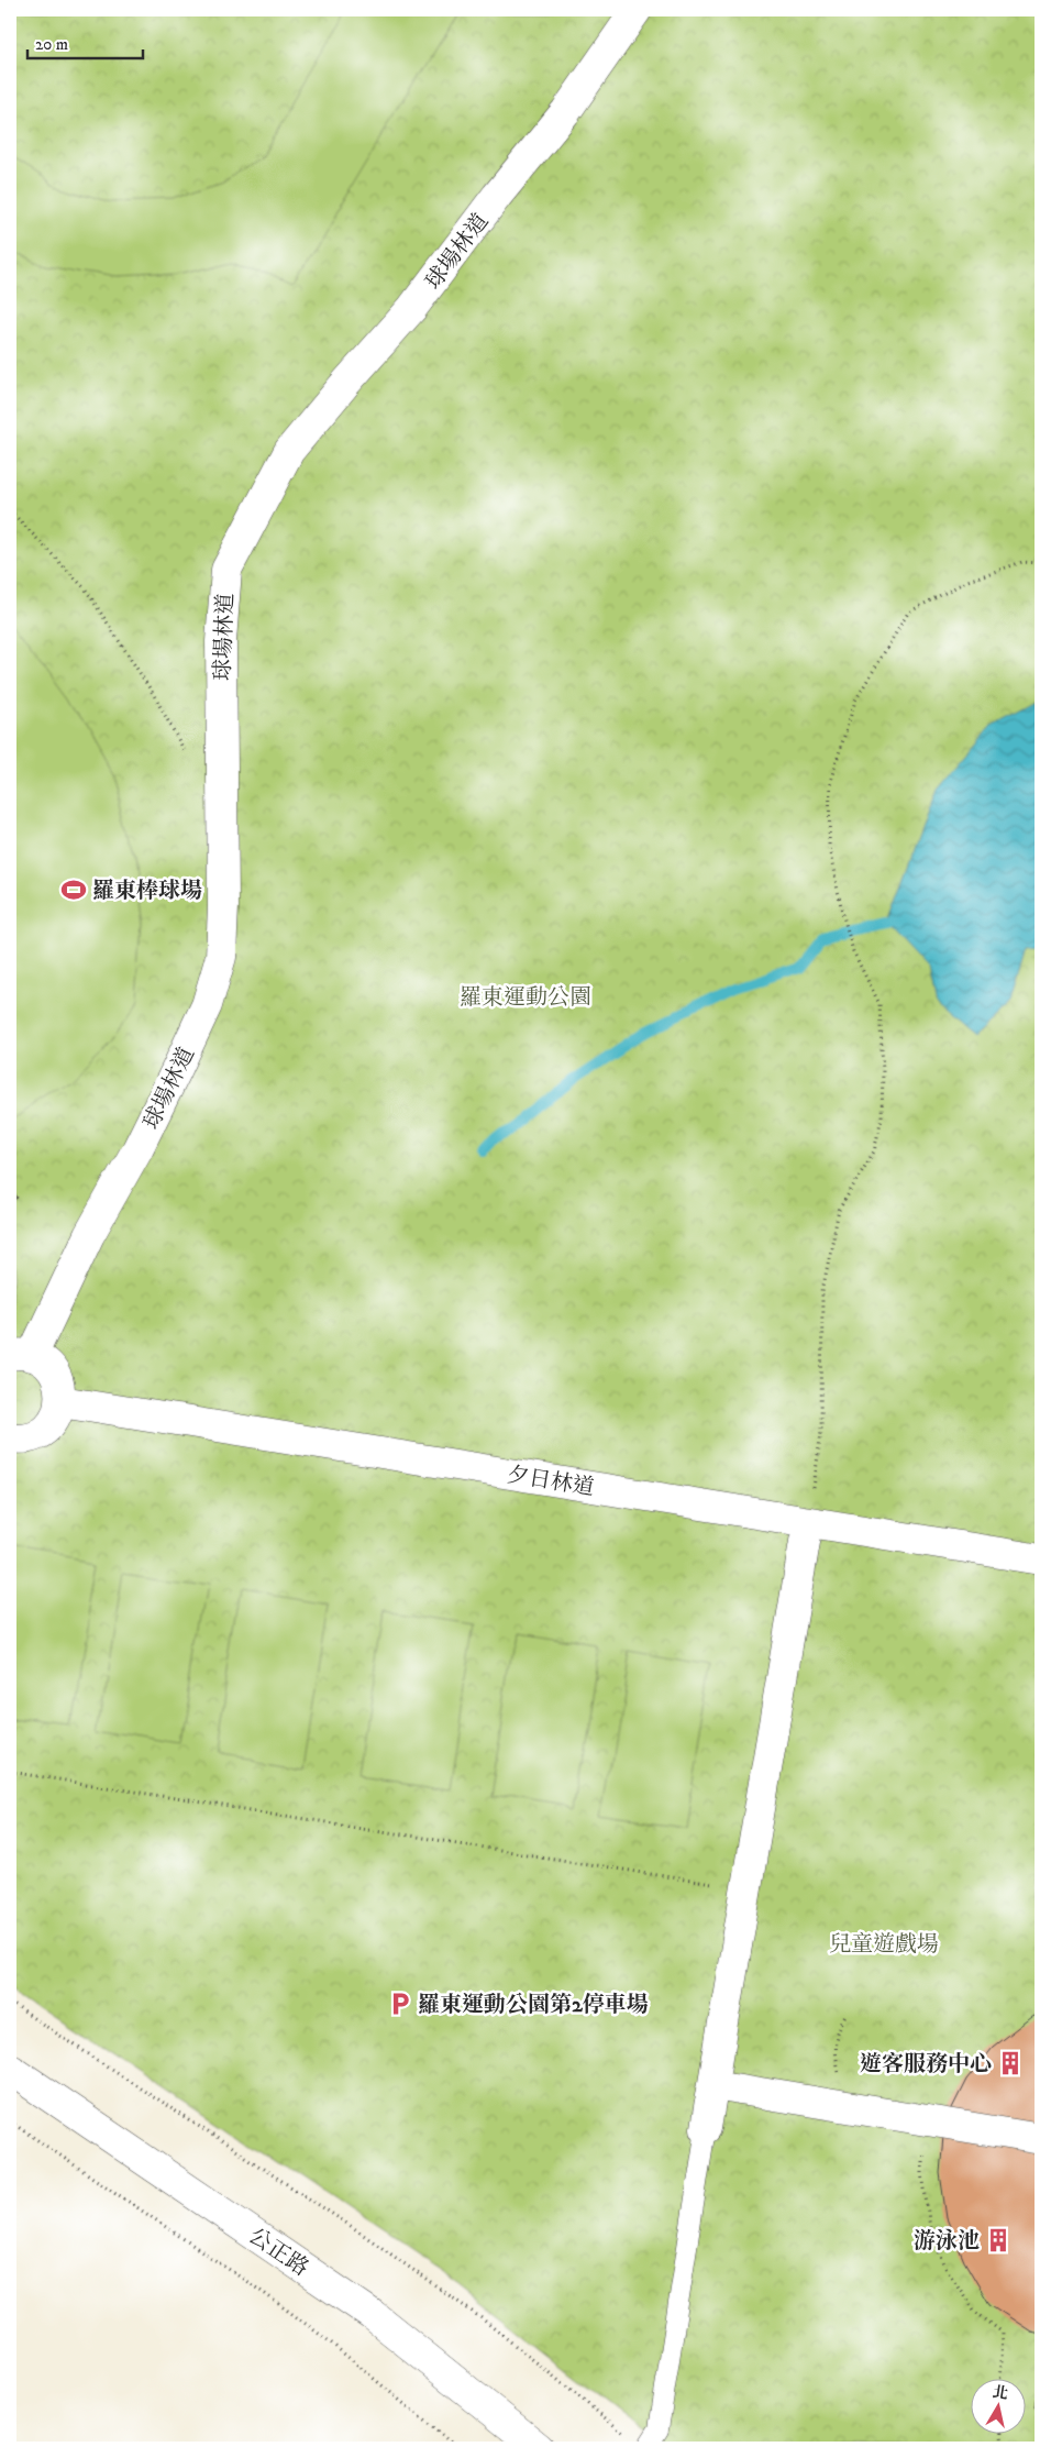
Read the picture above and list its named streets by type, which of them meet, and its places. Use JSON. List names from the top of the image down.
{
  "streets": {
    "street": ["球場林道", "夕日林道", "公正路"]
  },
  "parks": ["羅東運動公園", "兒童遊戲場"],
  "places": {
    "sports": ["羅東棒球場"],
    "parking": ["羅東運動公園第2停車場"],
    "building": ["遊客服務中心", "游泳池"]
  },
  "scale_bar": "20 m",
  "north": "top"
}
